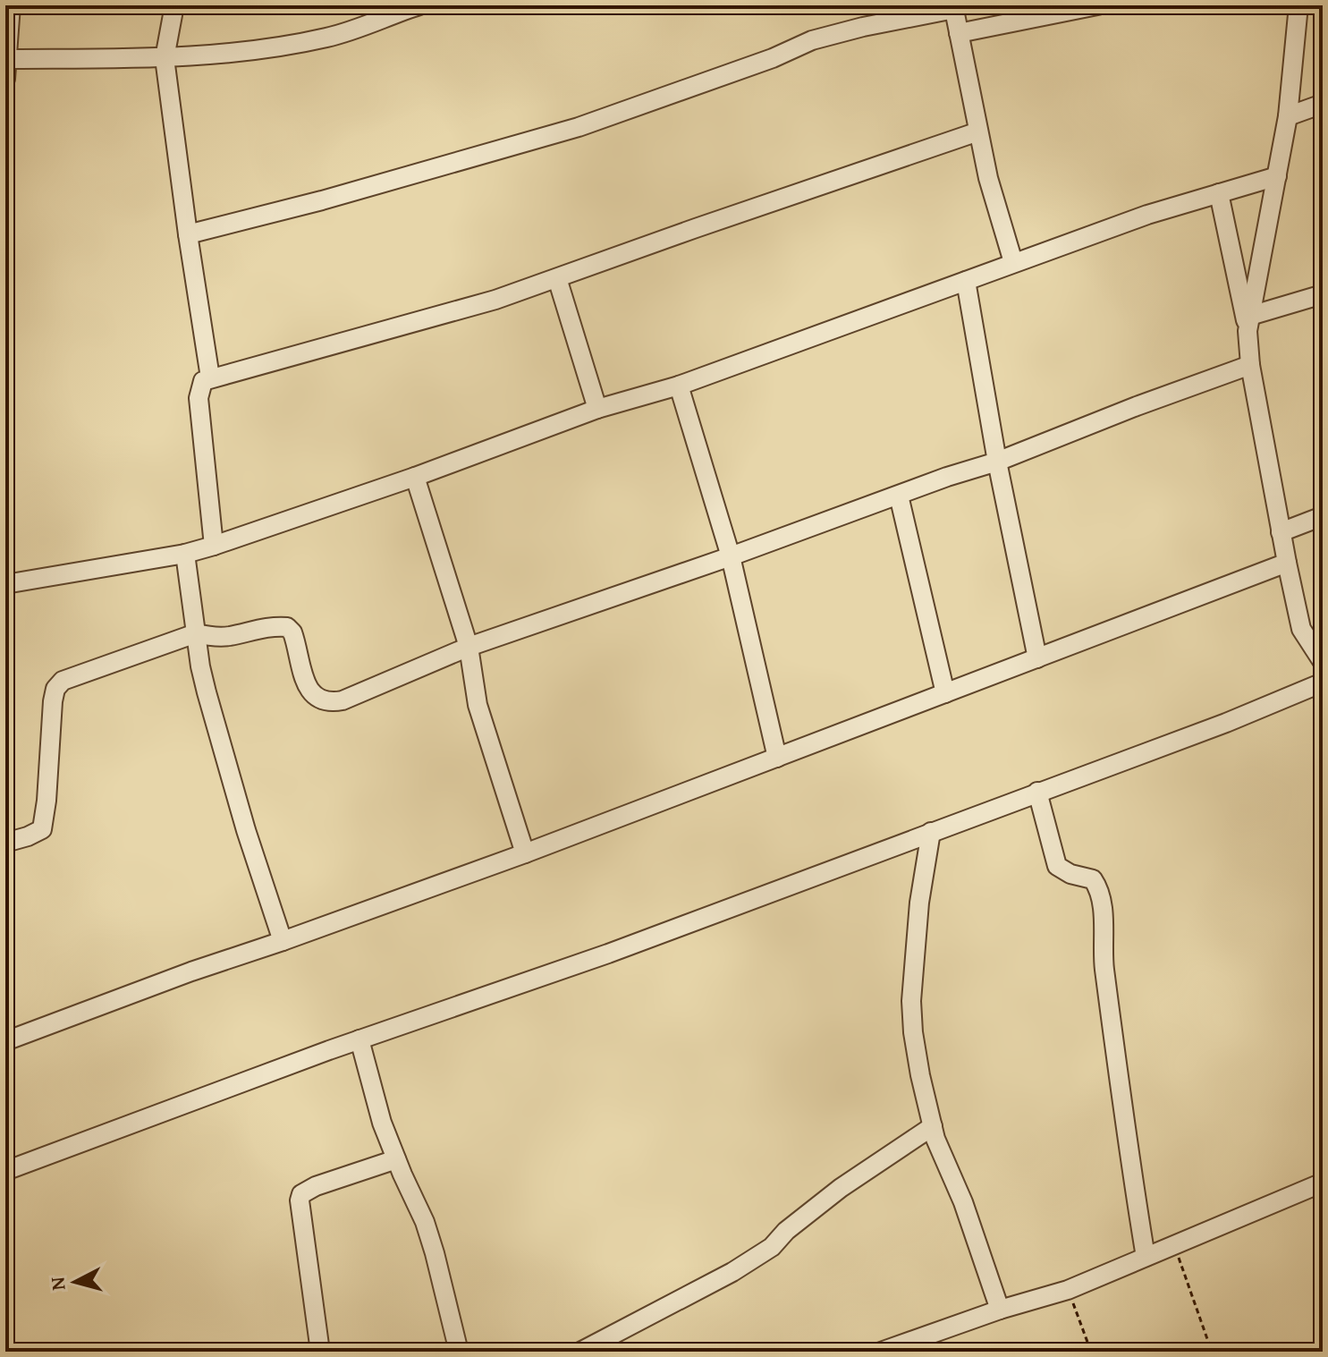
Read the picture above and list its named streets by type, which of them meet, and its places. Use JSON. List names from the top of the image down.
{
  "north": "left"
}
